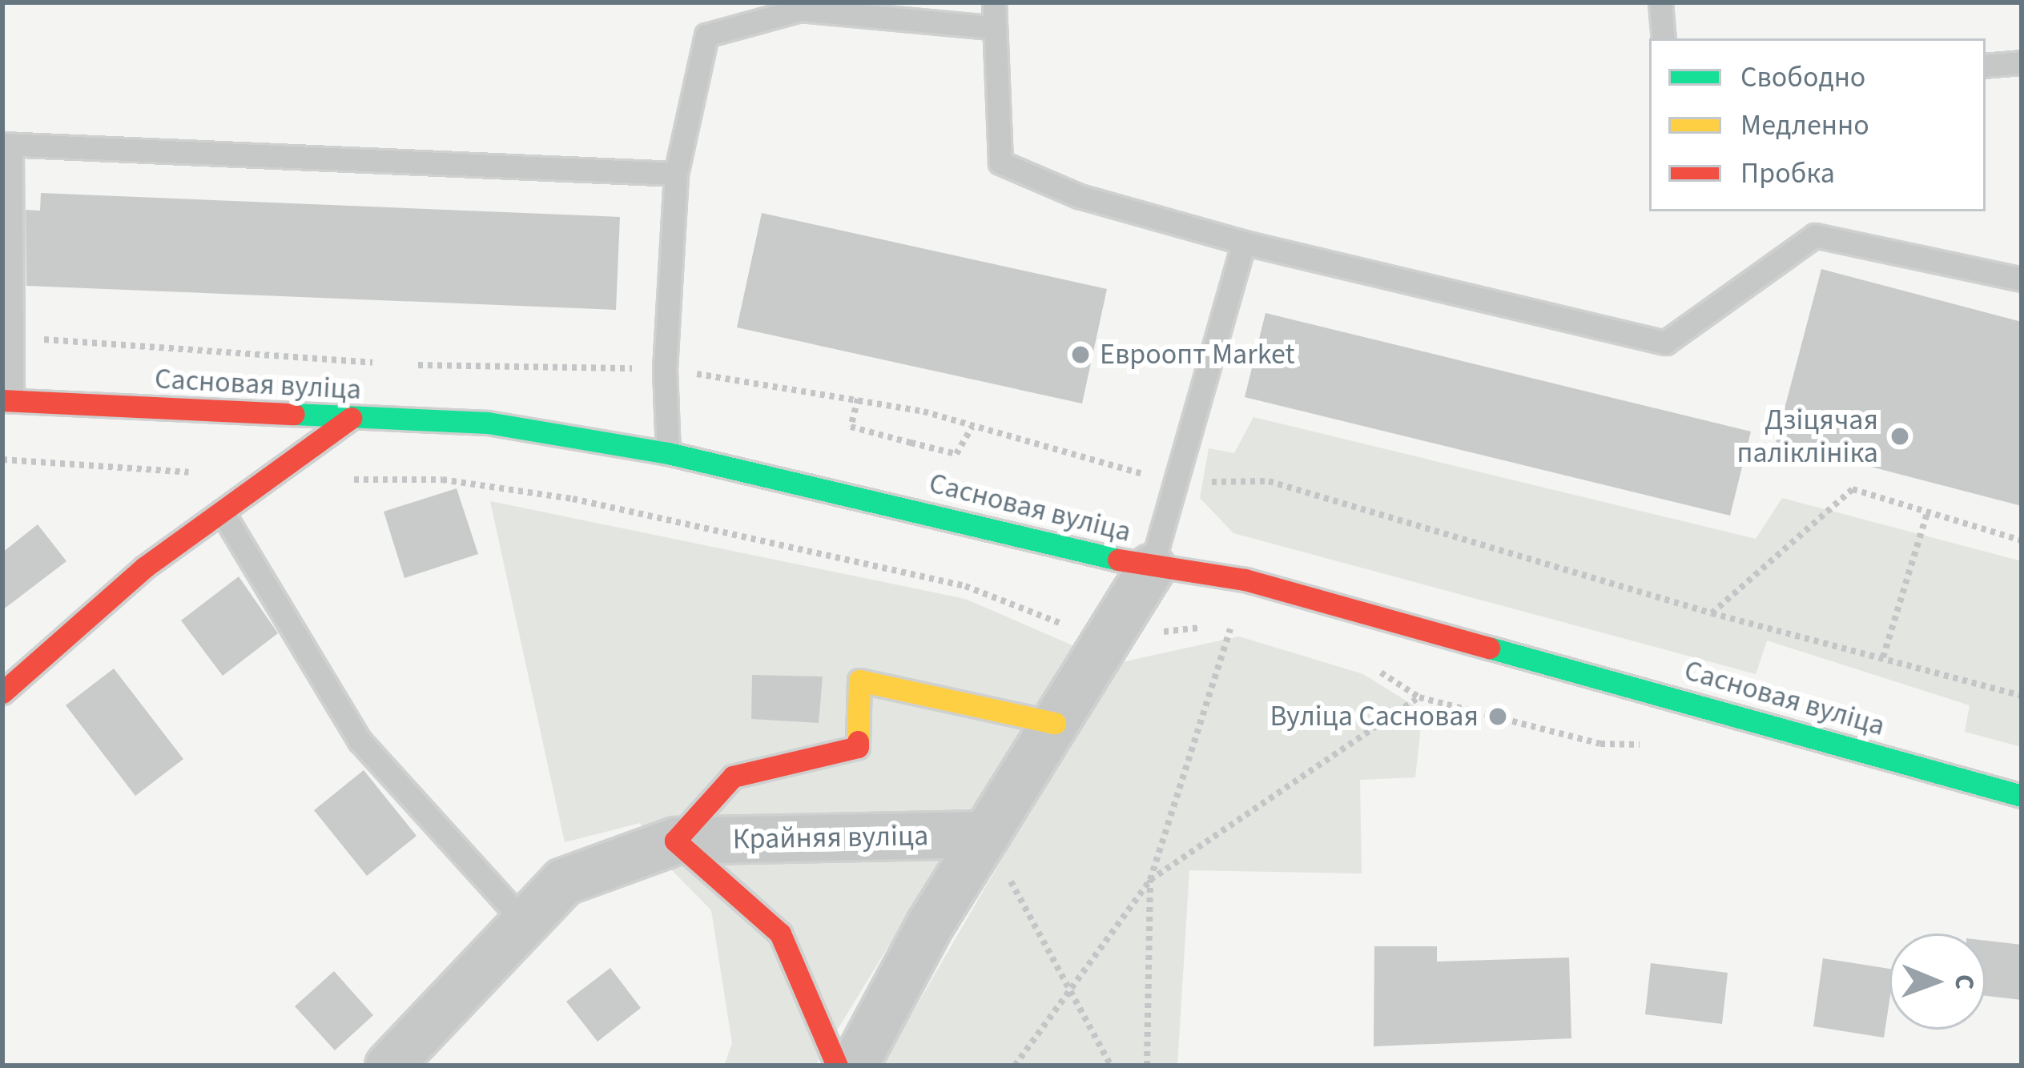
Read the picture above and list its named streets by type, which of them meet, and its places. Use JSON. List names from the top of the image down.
{
  "streets": {
    "main road": ["Сасновая вуліца", "Крайняя вуліца"]
  },
  "places": ["Евроопт Market", "Дзіцячая паліклініка", "Вуліца Сасновая"],
  "legend": ["Свободно", "Медленно", "Пробка"],
  "north": "right"
}
